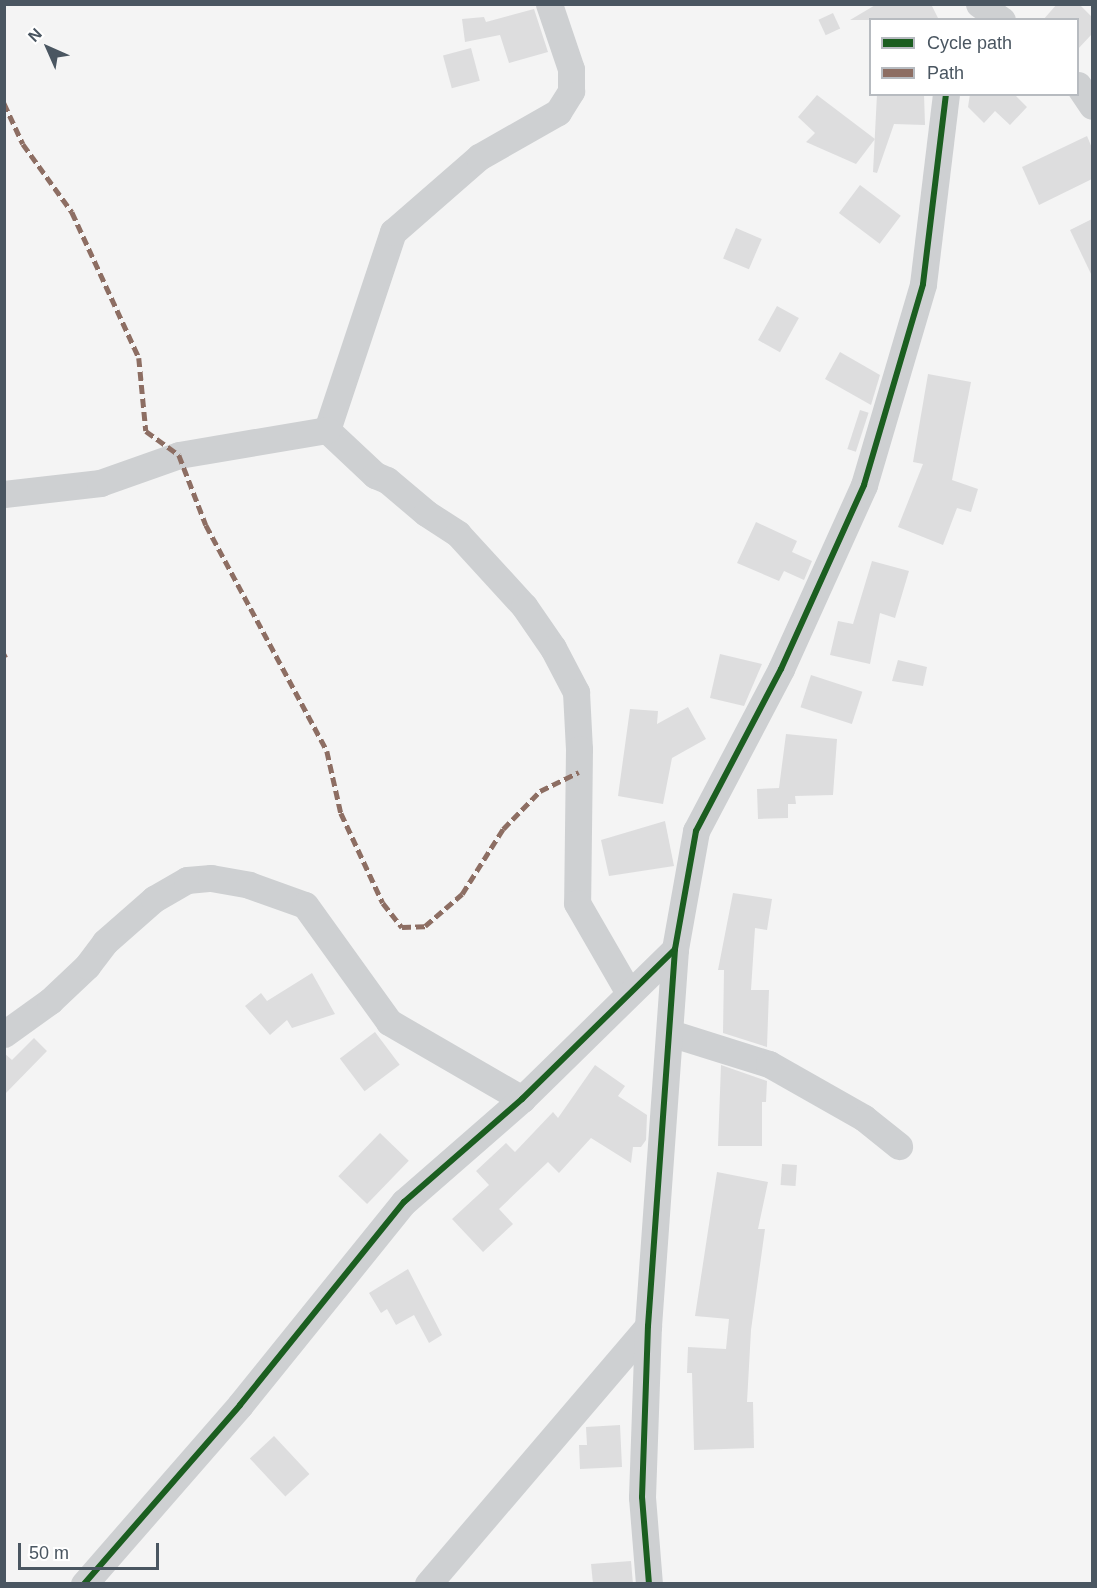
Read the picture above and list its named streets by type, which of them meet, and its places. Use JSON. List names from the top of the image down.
{
  "legend": ["Cycle path", "Path"],
  "scale_bar": "50 m",
  "north": "top left"
}
